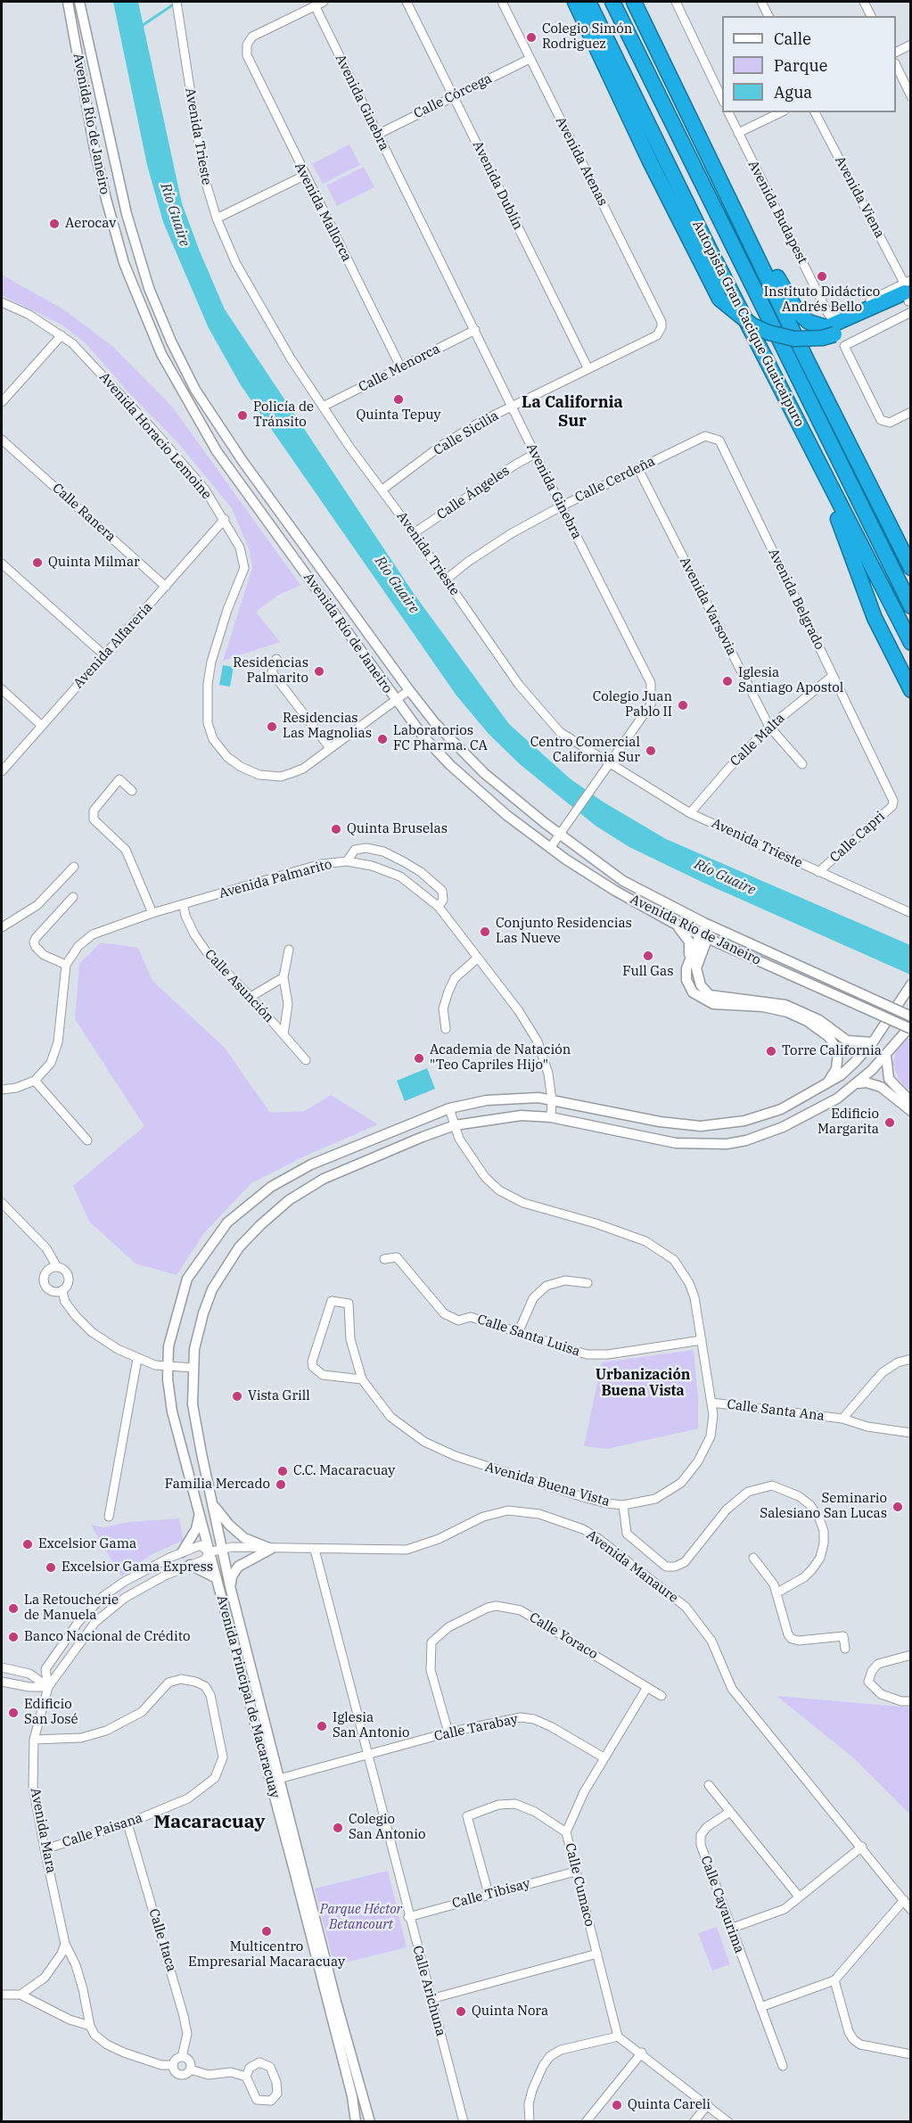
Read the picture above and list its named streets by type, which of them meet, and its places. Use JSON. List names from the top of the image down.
{
  "streets": {
    "highway": ["Autopista Gran Cacique Guaicaipuro"],
    "street": [
      "Calle Córcega",
      "Avenida Ginebra",
      "Avenida Río de Janeiro",
      "Avenida Trieste",
      "Avenida Atenas",
      "Avenida Dublín",
      "Avenida Viena",
      "Avenida Mallorca",
      "Avenida Budapest",
      "Calle Menorca",
      "Calle Sicilia",
      "Avenida Horacio Lemoine",
      "Calle Cerdeña",
      "Calle Ángeles",
      "Calle Ranera",
      "Avenida Belgrado",
      "Avenida Varsovia",
      "Avenida Alfarería",
      "Calle Malta",
      "Calle Capri",
      "Avenida Palmarito",
      "Calle Asunción",
      "Calle Santa Luisa",
      "Calle Santa Ana",
      "Avenida Buena Vista",
      "Avenida Manaure",
      "Calle Yoraco",
      "Avenida Principal de Macaracuay",
      "Calle Tarabay",
      "Avenida Mara",
      "Calle Paisana",
      "Calle Cumaco",
      "Calle Tibisay",
      "Calle Cayaurima",
      "Calle Itaca",
      "Calle Arichuna"
    ]
  },
  "crossings": [
    ["Calle Córcega", "Avenida Ginebra"],
    ["Calle Córcega", "Avenida Atenas"],
    ["Calle Córcega", "Avenida Dublín"],
    ["Avenida Ginebra", "Avenida Río de Janeiro"],
    ["Avenida Ginebra", "Avenida Trieste"],
    ["Avenida Ginebra", "Avenida Mallorca"],
    ["Avenida Ginebra", "Calle Menorca"],
    ["Avenida Ginebra", "Calle Sicilia"],
    ["Avenida Ginebra", "Calle Cerdeña"],
    ["Avenida Ginebra", "Calle Ángeles"],
    ["Avenida Río de Janeiro", "Avenida Horacio Lemoine"],
    ["Avenida Río de Janeiro", "Avenida Principal de Macaracuay"],
    ["Avenida Trieste", "Calle Menorca"],
    ["Avenida Trieste", "Calle Sicilia"],
    ["Avenida Trieste", "Calle Cerdeña"],
    ["Avenida Trieste", "Calle Ángeles"],
    ["Avenida Trieste", "Calle Malta"],
    ["Avenida Trieste", "Calle Capri"],
    ["Avenida Atenas", "Calle Sicilia"],
    ["Avenida Dublín", "Calle Sicilia"],
    ["Avenida Viena", "Avenida Budapest"],
    ["Avenida Mallorca", "Calle Menorca"],
    ["Avenida Horacio Lemoine", "Avenida Alfarería"],
    ["Calle Cerdeña", "Avenida Belgrado"],
    ["Calle Cerdeña", "Avenida Varsovia"],
    ["Calle Ranera", "Avenida Alfarería"],
    ["Avenida Belgrado", "Calle Malta"],
    ["Avenida Belgrado", "Calle Capri"],
    ["Avenida Varsovia", "Calle Malta"],
    ["Avenida Palmarito", "Calle Asunción"],
    ["Avenida Palmarito", "Avenida Principal de Macaracuay"],
    ["Calle Santa Luisa", "Avenida Buena Vista"],
    ["Calle Santa Ana", "Avenida Buena Vista"],
    ["Avenida Buena Vista", "Avenida Principal de Macaracuay"],
    ["Avenida Manaure", "Avenida Principal de Macaracuay"],
    ["Avenida Manaure", "Avenida Mara"],
    ["Avenida Manaure", "Calle Arichuna"],
    ["Calle Yoraco", "Calle Tarabay"],
    ["Calle Yoraco", "Calle Cumaco"],
    ["Avenida Principal de Macaracuay", "Calle Tarabay"],
    ["Avenida Principal de Macaracuay", "Avenida Mara"],
    ["Calle Tarabay", "Calle Cumaco"],
    ["Calle Tarabay", "Calle Arichuna"],
    ["Avenida Mara", "Calle Paisana"],
    ["Calle Paisana", "Calle Itaca"],
    ["Calle Cumaco", "Calle Tibisay"],
    ["Calle Tibisay", "Calle Arichuna"]
  ],
  "districts": ["La California Sur", "Urbanización Buena Vista", "Macaracuay"],
  "water": ["Río Guaire"],
  "parks": ["Parque Héctor Betancourt"],
  "places": [
    "Colegio Simón Rodriguez",
    "Aerocav",
    "Instituto Didáctico Andrés Bello",
    "Quinta Tepuy",
    "Policía de Tránsito",
    "Quinta Milmar",
    "Residencias Palmarito",
    "Iglesia Santiago Apostol",
    "Colegio Juan Pablo II",
    "Residencias Las Magnolias",
    "Laboratorios FC Pharma. CA",
    "Centro Comercial California Sur",
    "Quinta Bruselas",
    "Conjunto Residencias Las Nueve",
    "Full Gas",
    "Torre California",
    "Academia de Natación \"Teo Capriles Hijo\"",
    "Edificio Margarita",
    "Vista Grill",
    "C.C. Macaracuay",
    "Familia Mercado",
    "Seminario Salesiano San Lucas",
    "Excelsior Gama",
    "Excelsior Gama Express",
    "La Retoucherie de Manuela",
    "Banco Nacional de Crédito",
    "Edificio San José",
    "Iglesia San Antonio",
    "Colegio San Antonio",
    "Multicentro Empresarial Macaracuay",
    "Quinta Nora",
    "Quinta Careli"
  ],
  "legend": ["Calle", "Parque", "Agua"]
}
